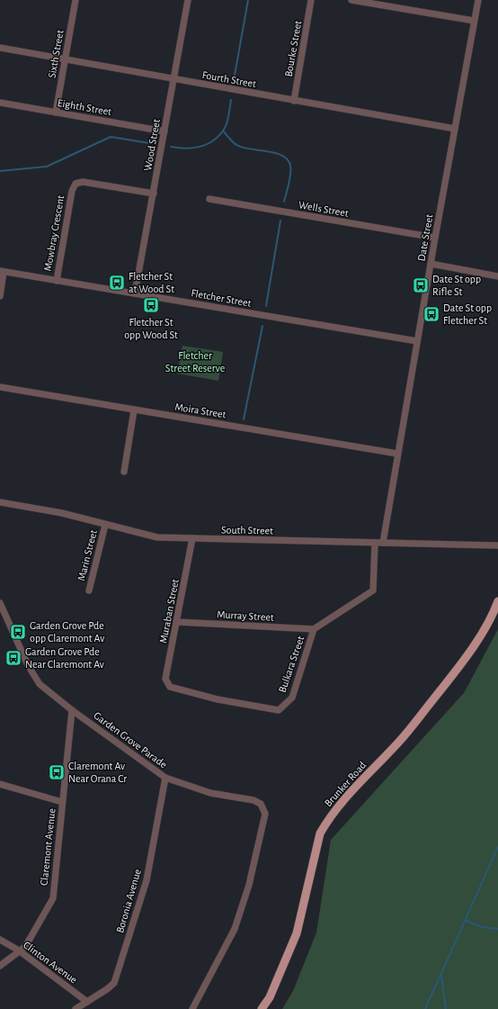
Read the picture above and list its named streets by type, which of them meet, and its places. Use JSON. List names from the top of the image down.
{
  "streets": {
    "main road": ["Brunker Road"],
    "street": [
      "Bourke Street",
      "Sixth Street",
      "Fourth Street",
      "Eighth Street",
      "Wood Street",
      "Wells Street",
      "Mowbray Crescent",
      "Date Street",
      "Fletcher Street",
      "Moira Street",
      "South Street",
      "Marin Street",
      "Muraban Street",
      "Murray Street",
      "Bulkara Street",
      "Garden Grove Parade",
      "Claremont Avenue",
      "Boronia Avenue",
      "Clinton Avenue"
    ]
  },
  "crossings": [
    ["Bourke Street", "Fourth Street"],
    ["Sixth Street", "Fourth Street"],
    ["Sixth Street", "Eighth Street"],
    ["Fourth Street", "Wood Street"],
    ["Fourth Street", "Date Street"],
    ["Eighth Street", "Wood Street"],
    ["Wood Street", "Mowbray Crescent"],
    ["Wood Street", "Fletcher Street"],
    ["Wells Street", "Date Street"],
    ["Mowbray Crescent", "Fletcher Street"],
    ["Date Street", "Fletcher Street"],
    ["Date Street", "Moira Street"],
    ["Date Street", "South Street"],
    ["South Street", "Marin Street"],
    ["South Street", "Muraban Street"],
    ["South Street", "Bulkara Street"],
    ["Muraban Street", "Murray Street"],
    ["Muraban Street", "Bulkara Street"],
    ["Murray Street", "Bulkara Street"],
    ["Garden Grove Parade", "Claremont Avenue"],
    ["Garden Grove Parade", "Boronia Avenue"],
    ["Claremont Avenue", "Clinton Avenue"],
    ["Boronia Avenue", "Clinton Avenue"]
  ],
  "parks": ["Fletcher Street Reserve"],
  "places": {
    "bus stop": [
      "Fletcher St at Wood St",
      "Date St opp Rifle St",
      "Fletcher St opp Wood St",
      "Date St opp Fletcher St",
      "Garden Grove Pde opp Claremont Av",
      "Garden Grove Pde Near Claremont Av",
      "Claremont Av Near Orana Cr"
    ]
  }
}
